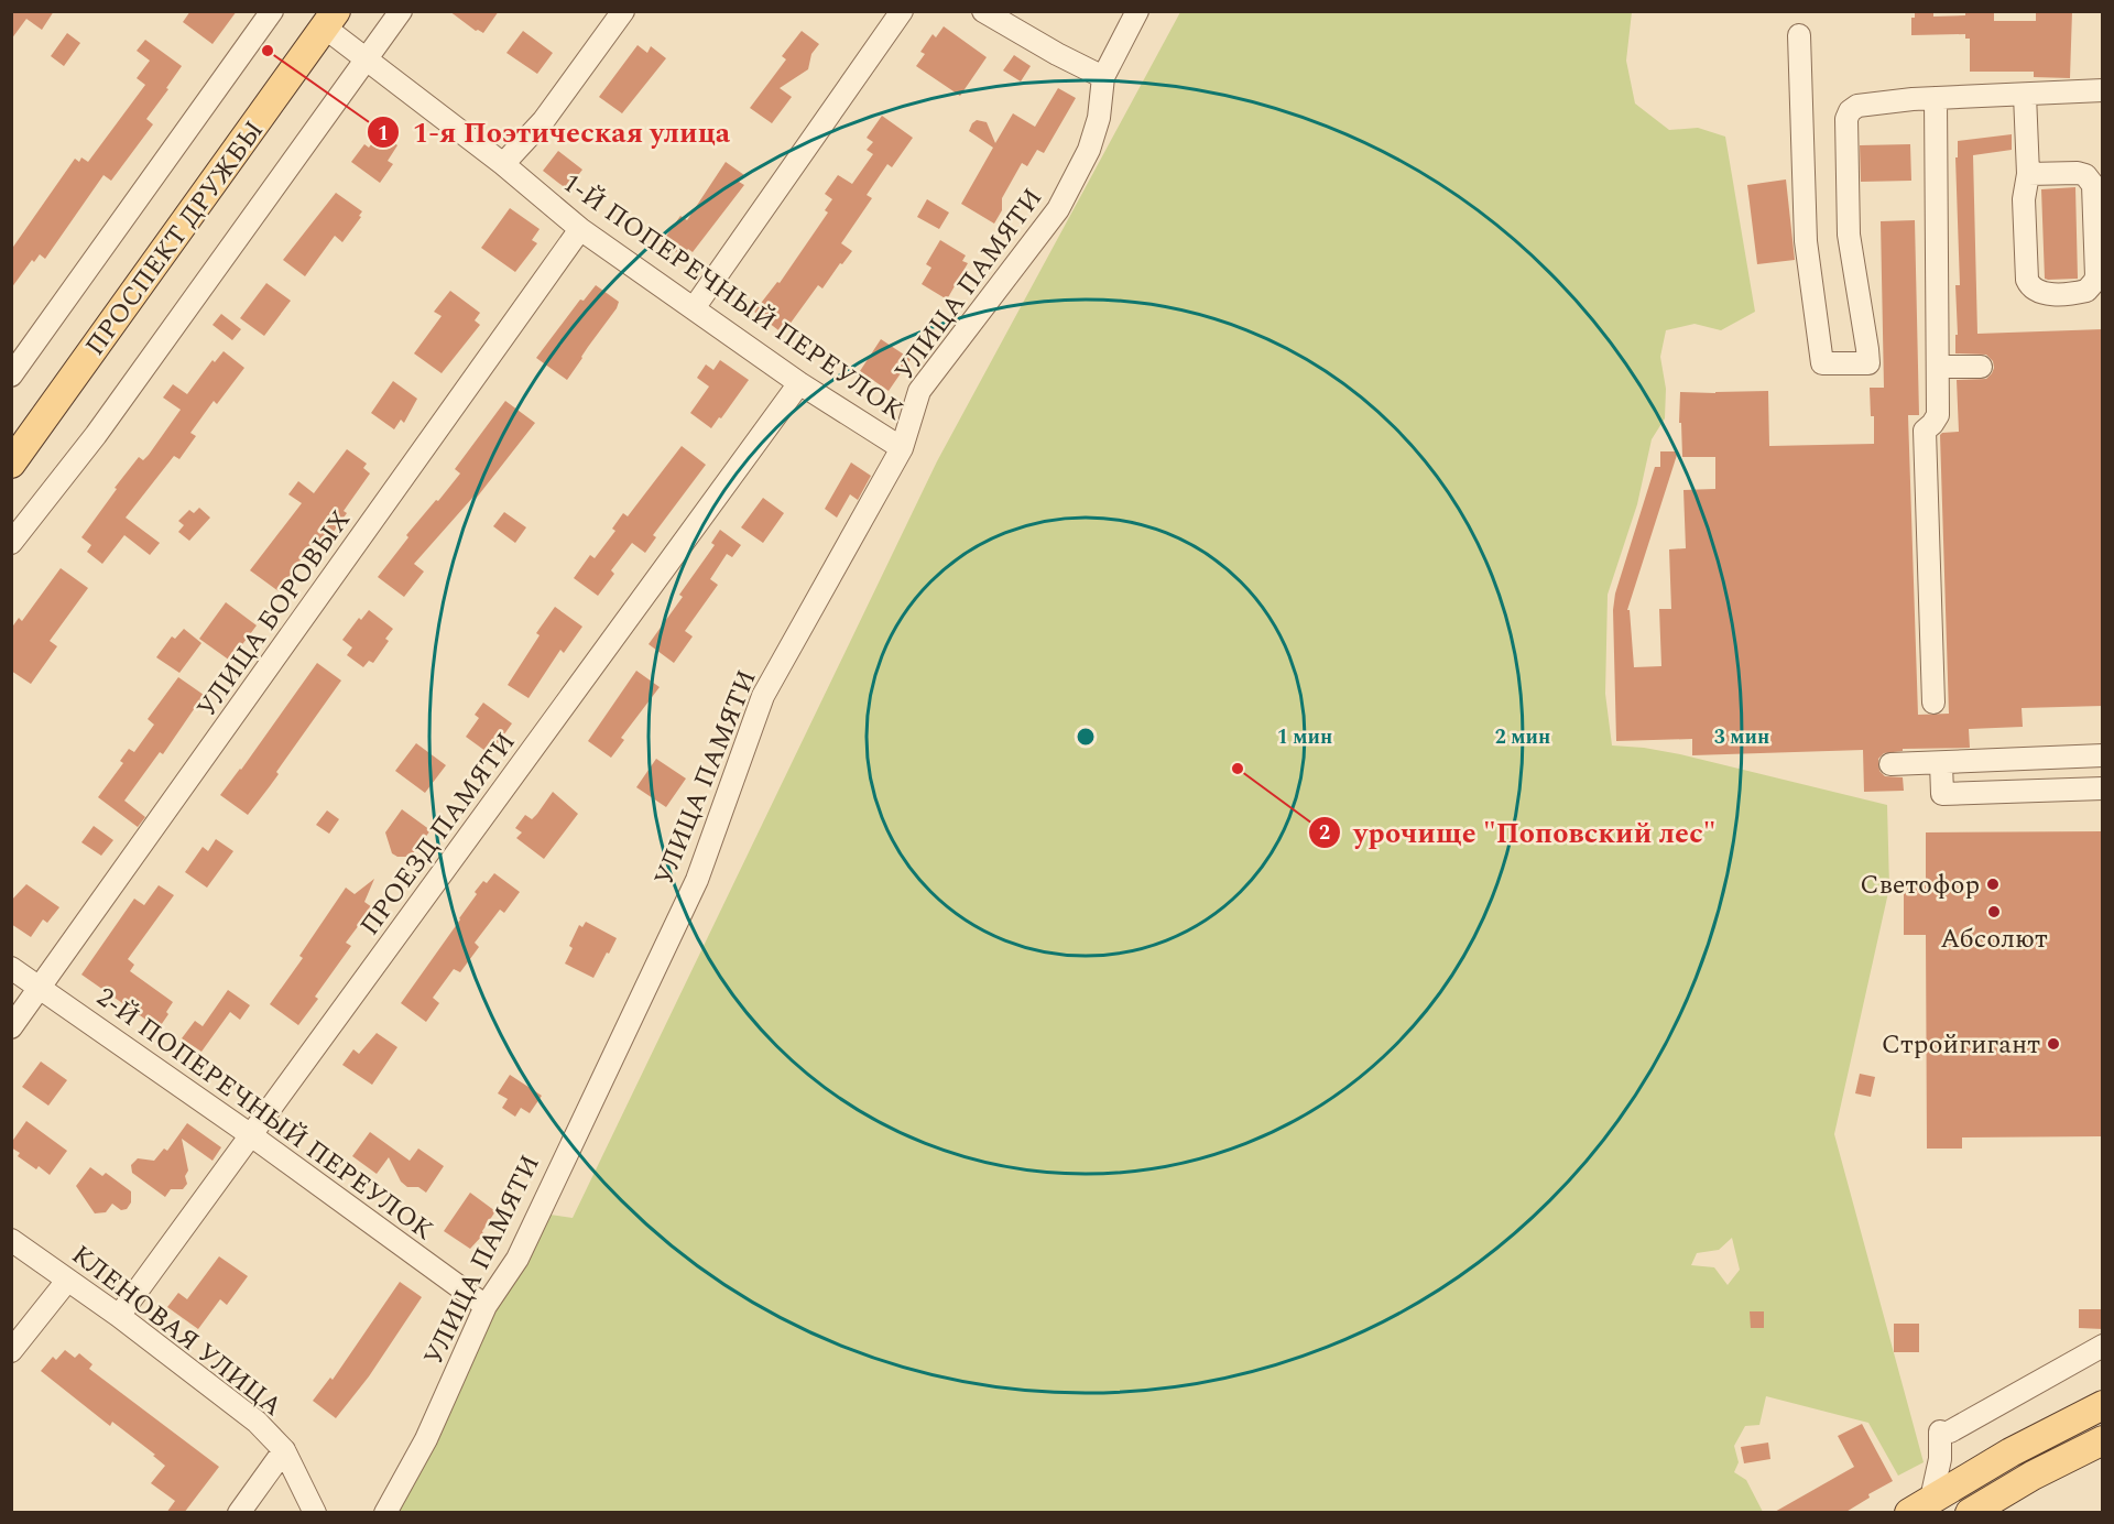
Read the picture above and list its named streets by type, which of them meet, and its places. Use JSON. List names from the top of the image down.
{
  "streets": {
    "main road": ["ПРОСПЕКТ ДРУЖБЫ"],
    "street": [
      "УЛИЦА ПАМЯТИ",
      "1-Й ПОПЕРЕЧНЫЙ ПЕРЕУЛОК",
      "УЛИЦА БОРОВЫХ",
      "ПРОЕЗД ПАМЯТИ",
      "2-Й ПОПЕРЕЧНЫЙ ПЕРЕУЛОК",
      "КЛЕНОВАЯ УЛИЦА"
    ]
  },
  "crossings": [
    ["ПРОСПЕКТ ДРУЖБЫ", "1-Й ПОПЕРЕЧНЫЙ ПЕРЕУЛОК"],
    ["УЛИЦА ПАМЯТИ", "1-Й ПОПЕРЕЧНЫЙ ПЕРЕУЛОК"],
    ["УЛИЦА ПАМЯТИ", "2-Й ПОПЕРЕЧНЫЙ ПЕРЕУЛОК"],
    ["1-Й ПОПЕРЕЧНЫЙ ПЕРЕУЛОК", "УЛИЦА БОРОВЫХ"],
    ["1-Й ПОПЕРЕЧНЫЙ ПЕРЕУЛОК", "ПРОЕЗД ПАМЯТИ"],
    ["УЛИЦА БОРОВЫХ", "2-Й ПОПЕРЕЧНЫЙ ПЕРЕУЛОК"],
    ["ПРОЕЗД ПАМЯТИ", "2-Й ПОПЕРЕЧНЫЙ ПЕРЕУЛОК"],
    ["ПРОЕЗД ПАМЯТИ", "КЛЕНОВАЯ УЛИЦА"]
  ],
  "places": [
    "1-я Поэтическая улица",
    "урочище \"Поповский лес\"",
    "Светофор",
    "Абсолют",
    "Стройгигант"
  ],
  "rings": ["1 мин", "2 мин", "3 мин"]
}
